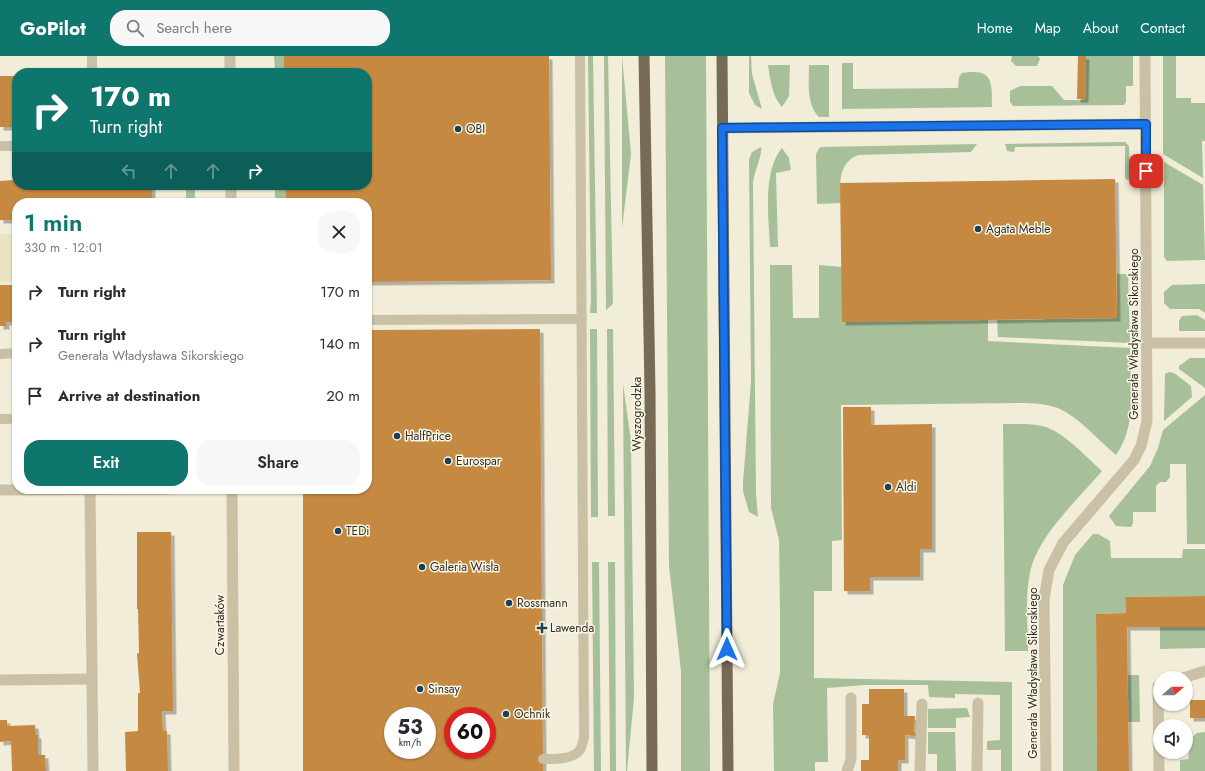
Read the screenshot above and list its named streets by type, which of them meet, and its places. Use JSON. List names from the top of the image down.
{
  "streets": {
    "main road": ["Wyszogrodzka"],
    "street": ["Generała Władysława Sikorskiego", "Czwartaków"]
  },
  "places": {
    "other": [
      "OBI",
      "Agata Meble",
      "HalfPrice",
      "Eurospar",
      "Aldi",
      "TEDi",
      "Galeria Wisła",
      "Rossmann",
      "Sinsay",
      "Ochnik"
    ],
    "health": ["Lawenda"]
  },
  "north": "right",
  "page": {
    "header": "GoPilot",
    "search": "Search here",
    "nav": [
      "Home",
      "Map",
      "About",
      "Contact"
    ],
    "turn": ["170 m", "Turn right"],
    "heading": ["1 min", "330 m · 12:01"],
    "list": [
      {
        "name": "Turn right",
        "value": "170 m"
      },
      {
        "name": "Turn right",
        "note": "Generała Władysława Sikorskiego",
        "value": "140 m"
      },
      {
        "name": "Arrive at destination",
        "value": "20 m"
      }
    ],
    "buttons": ["Exit", "Share"],
    "speed": "53 km/h",
    "limit": "60"
  }
}
